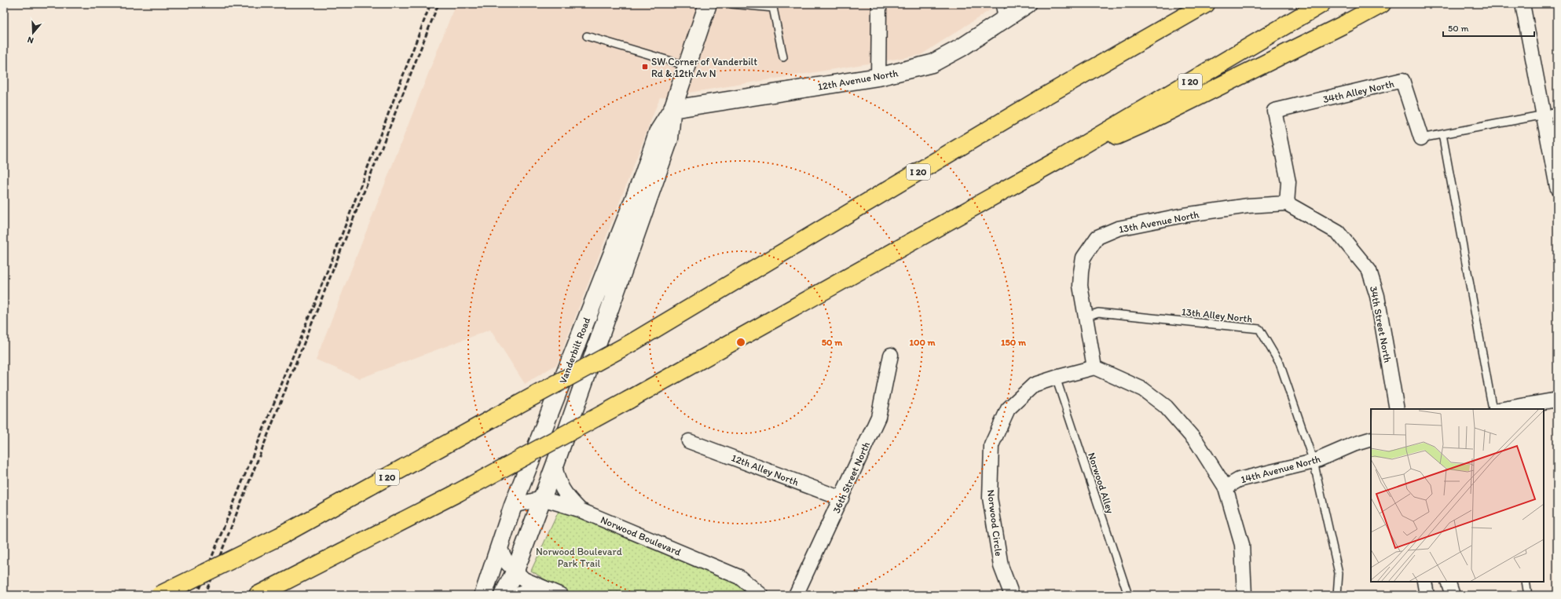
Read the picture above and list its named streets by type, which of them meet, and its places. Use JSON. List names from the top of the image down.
{
  "streets": {
    "highway": ["I 20"],
    "street": [
      "12th Avenue North",
      "34th Alley North",
      "13th Avenue North",
      "34th Street North",
      "Vanderbilt Road",
      "14th Avenue North",
      "12th Alley North",
      "36th Street North",
      "Norwood Circle",
      "Norwood Boulevard"
    ],
    "lane": ["13th Alley North", "Norwood Alley"]
  },
  "crossings": [
    ["12th Avenue North", "Vanderbilt Road"],
    ["34th Alley North", "13th Avenue North"],
    ["34th Alley North", "34th Street North"],
    ["13th Avenue North", "13th Alley North"],
    ["13th Avenue North", "34th Street North"],
    ["13th Avenue North", "Norwood Circle"],
    ["13th Alley North", "14th Avenue North"],
    ["Vanderbilt Road", "Norwood Boulevard"],
    ["12th Alley North", "36th Street North"],
    ["Norwood Alley", "Norwood Circle"]
  ],
  "parks": ["Norwood Boulevard Park Trail"],
  "places": {
    "transit": ["SW Corner of Vanderbilt Rd & 12th Av N"]
  },
  "scale_bar": "50 m",
  "north": "bottom",
  "rings": ["50 m", "100 m", "150 m"]
}
